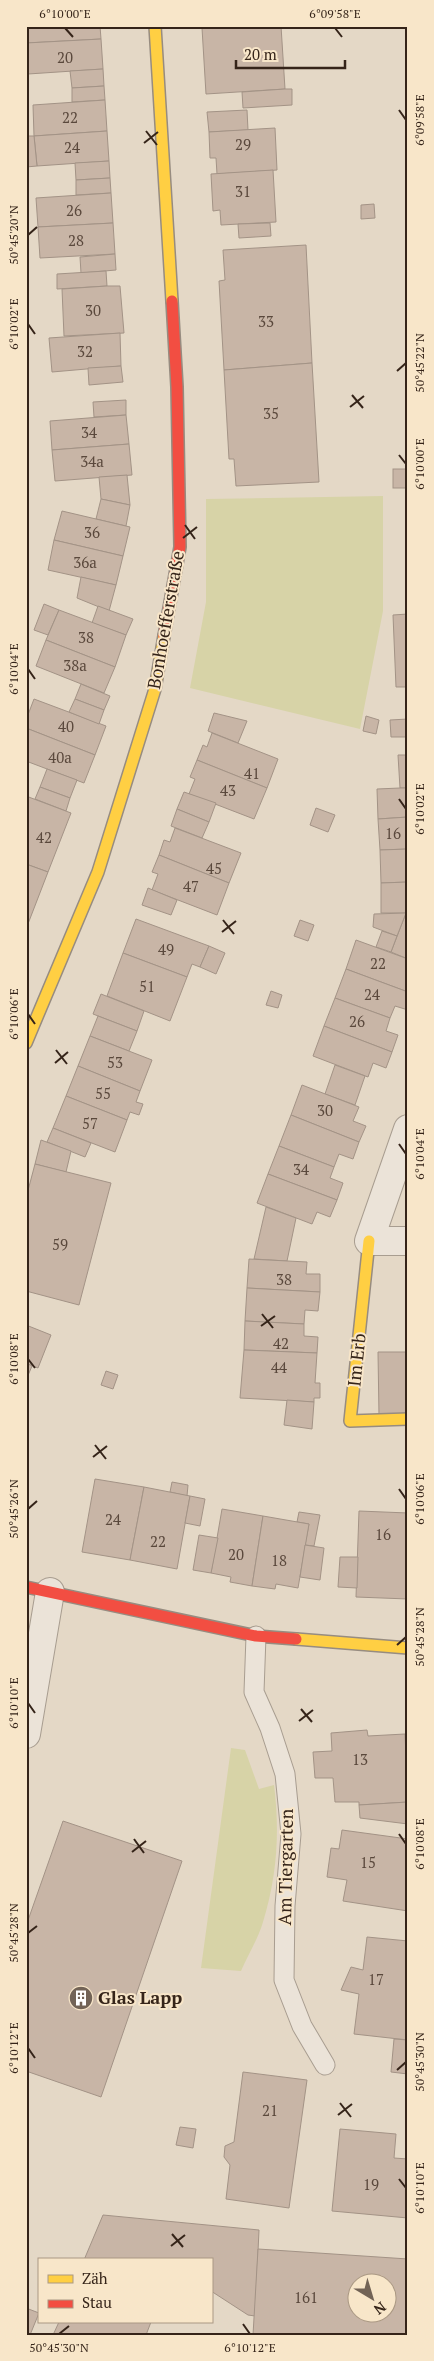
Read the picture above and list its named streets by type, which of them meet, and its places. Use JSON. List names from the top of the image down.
{
  "streets": {
    "street": ["Bonhoefferstraße", "Im Erb"],
    "lane": ["Am Tiergarten"]
  },
  "places": {
    "building": ["Glas Lapp"]
  },
  "house_numbers": [
    "20",
    "22",
    "29",
    "24",
    "31",
    "26",
    "28",
    "30",
    "33",
    "32",
    "35",
    "34",
    "34a",
    "36",
    "36a",
    "38",
    "38a",
    "40",
    "40a",
    "41",
    "43",
    "16",
    "42",
    "45",
    "47",
    "49",
    "22",
    "51",
    "24",
    "26",
    "53",
    "55",
    "30",
    "57",
    "34",
    "59",
    "38",
    "42",
    "44",
    "24",
    "16",
    "22",
    "20",
    "18",
    "13",
    "15",
    "17",
    "21",
    "19",
    "161"
  ],
  "legend": ["Zäh", "Stau"],
  "scale_bar": "20 m",
  "north": "bottom right",
  "coordinates": [
    "6°10'00\"E",
    "6°09'58\"E",
    "50°45'20\"N",
    "6°10'02\"E",
    "50°45'22\"N",
    "6°10'04\"E",
    "6°10'06\"E",
    "6°10'08\"E",
    "50°45'26\"N",
    "50°45'28\"N",
    "6°10'10\"E",
    "6°10'12\"E",
    "50°45'30\"N"
  ]
}
